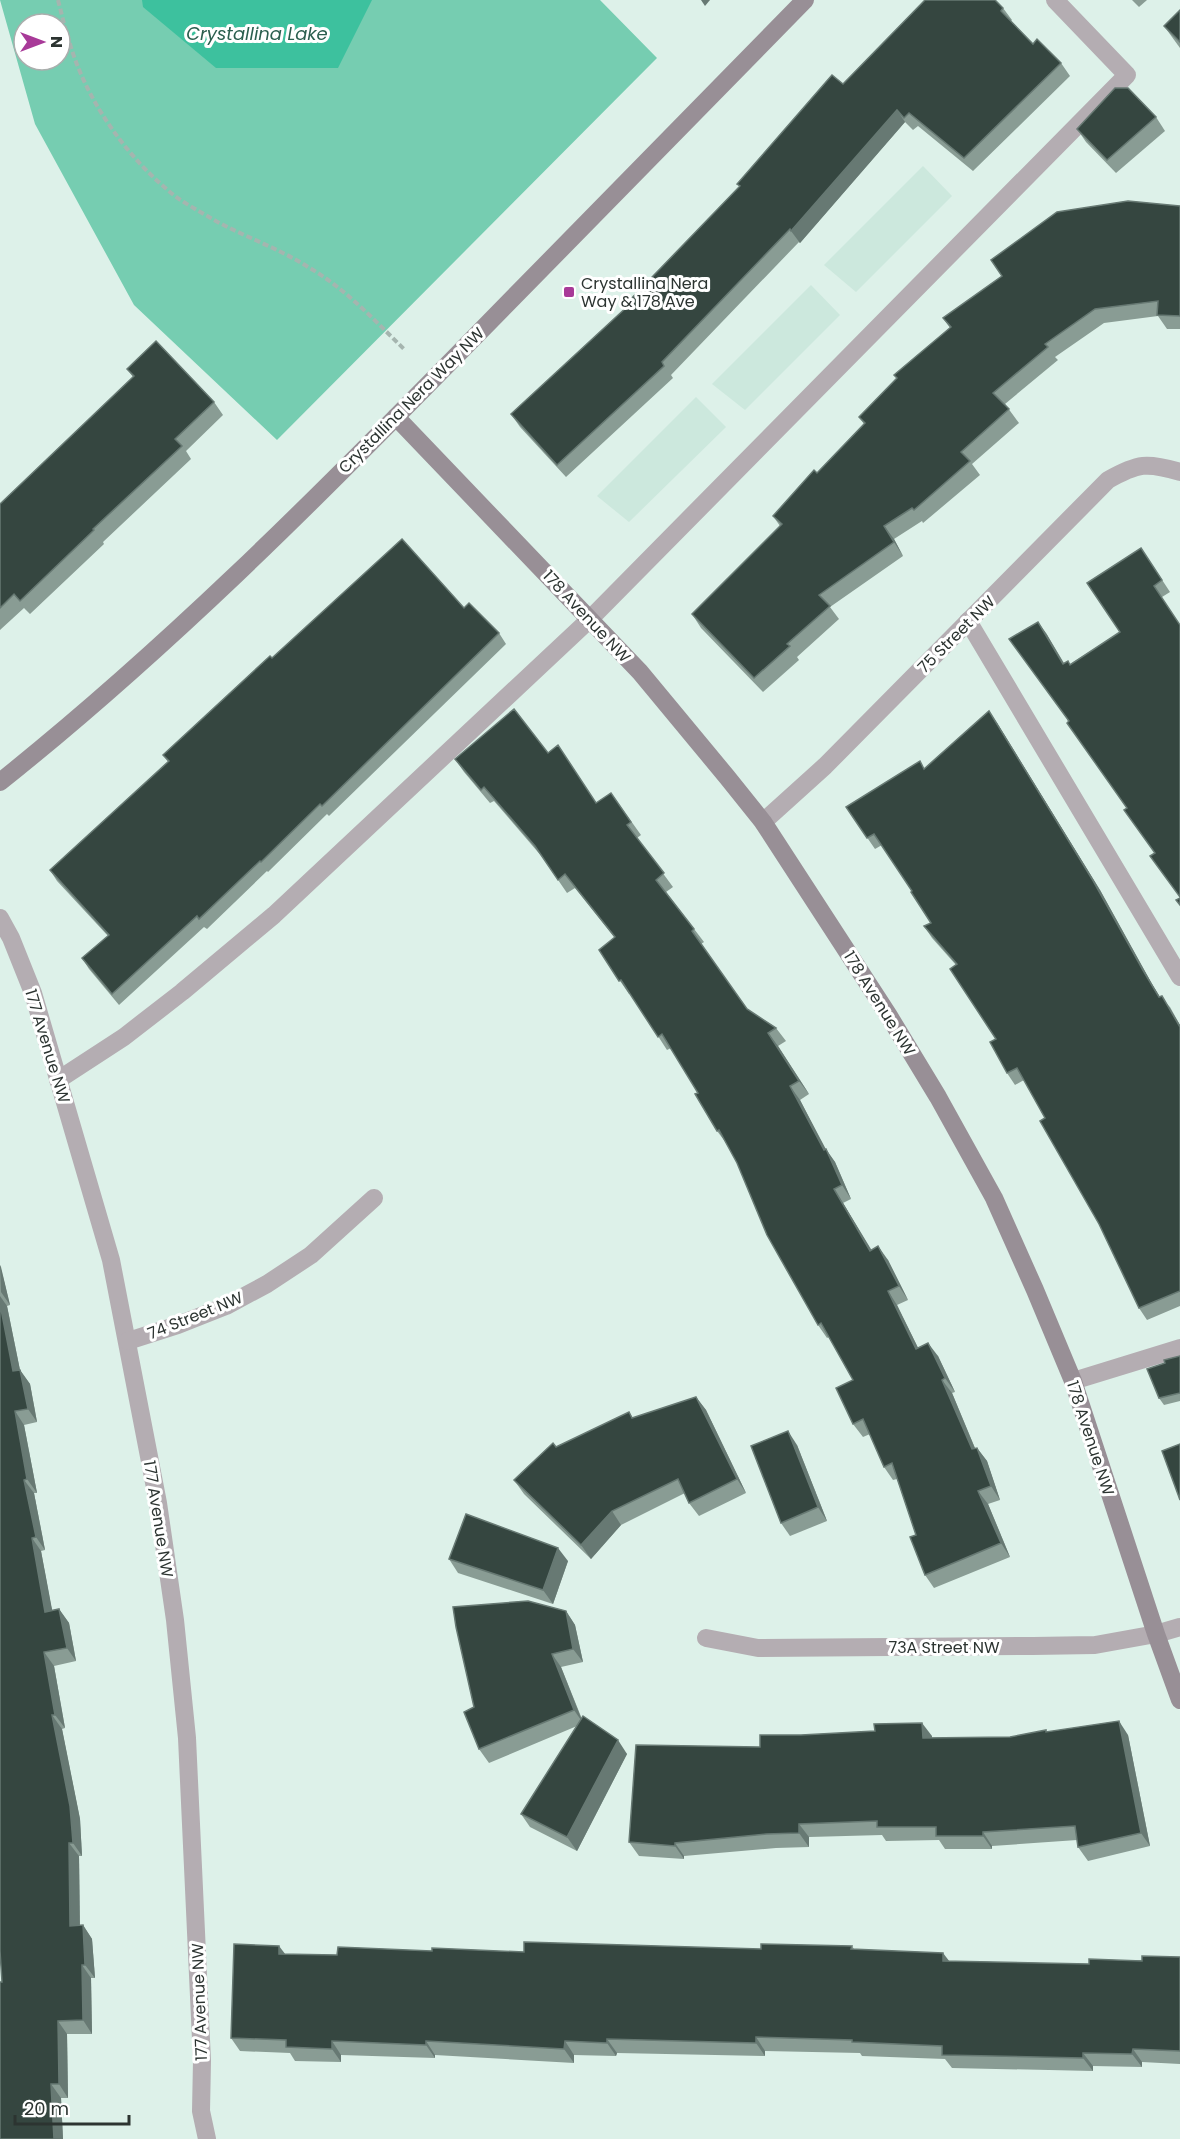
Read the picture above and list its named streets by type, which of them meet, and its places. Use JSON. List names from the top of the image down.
{
  "streets": {
    "street": [
      "Crystallina Nera Way NW",
      "178 Avenue NW",
      "75 Street NW",
      "177 Avenue NW",
      "74 Street NW",
      "73A Street NW"
    ]
  },
  "crossings": [
    ["Crystallina Nera Way NW", "178 Avenue NW"],
    ["178 Avenue NW", "75 Street NW"],
    ["178 Avenue NW", "73A Street NW"],
    ["177 Avenue NW", "74 Street NW"]
  ],
  "water": ["Crystallina Lake"],
  "places": {
    "transit": ["Crystallina Nera Way & 178 Ave"]
  },
  "scale_bar": "20 m",
  "north": "right"
}
